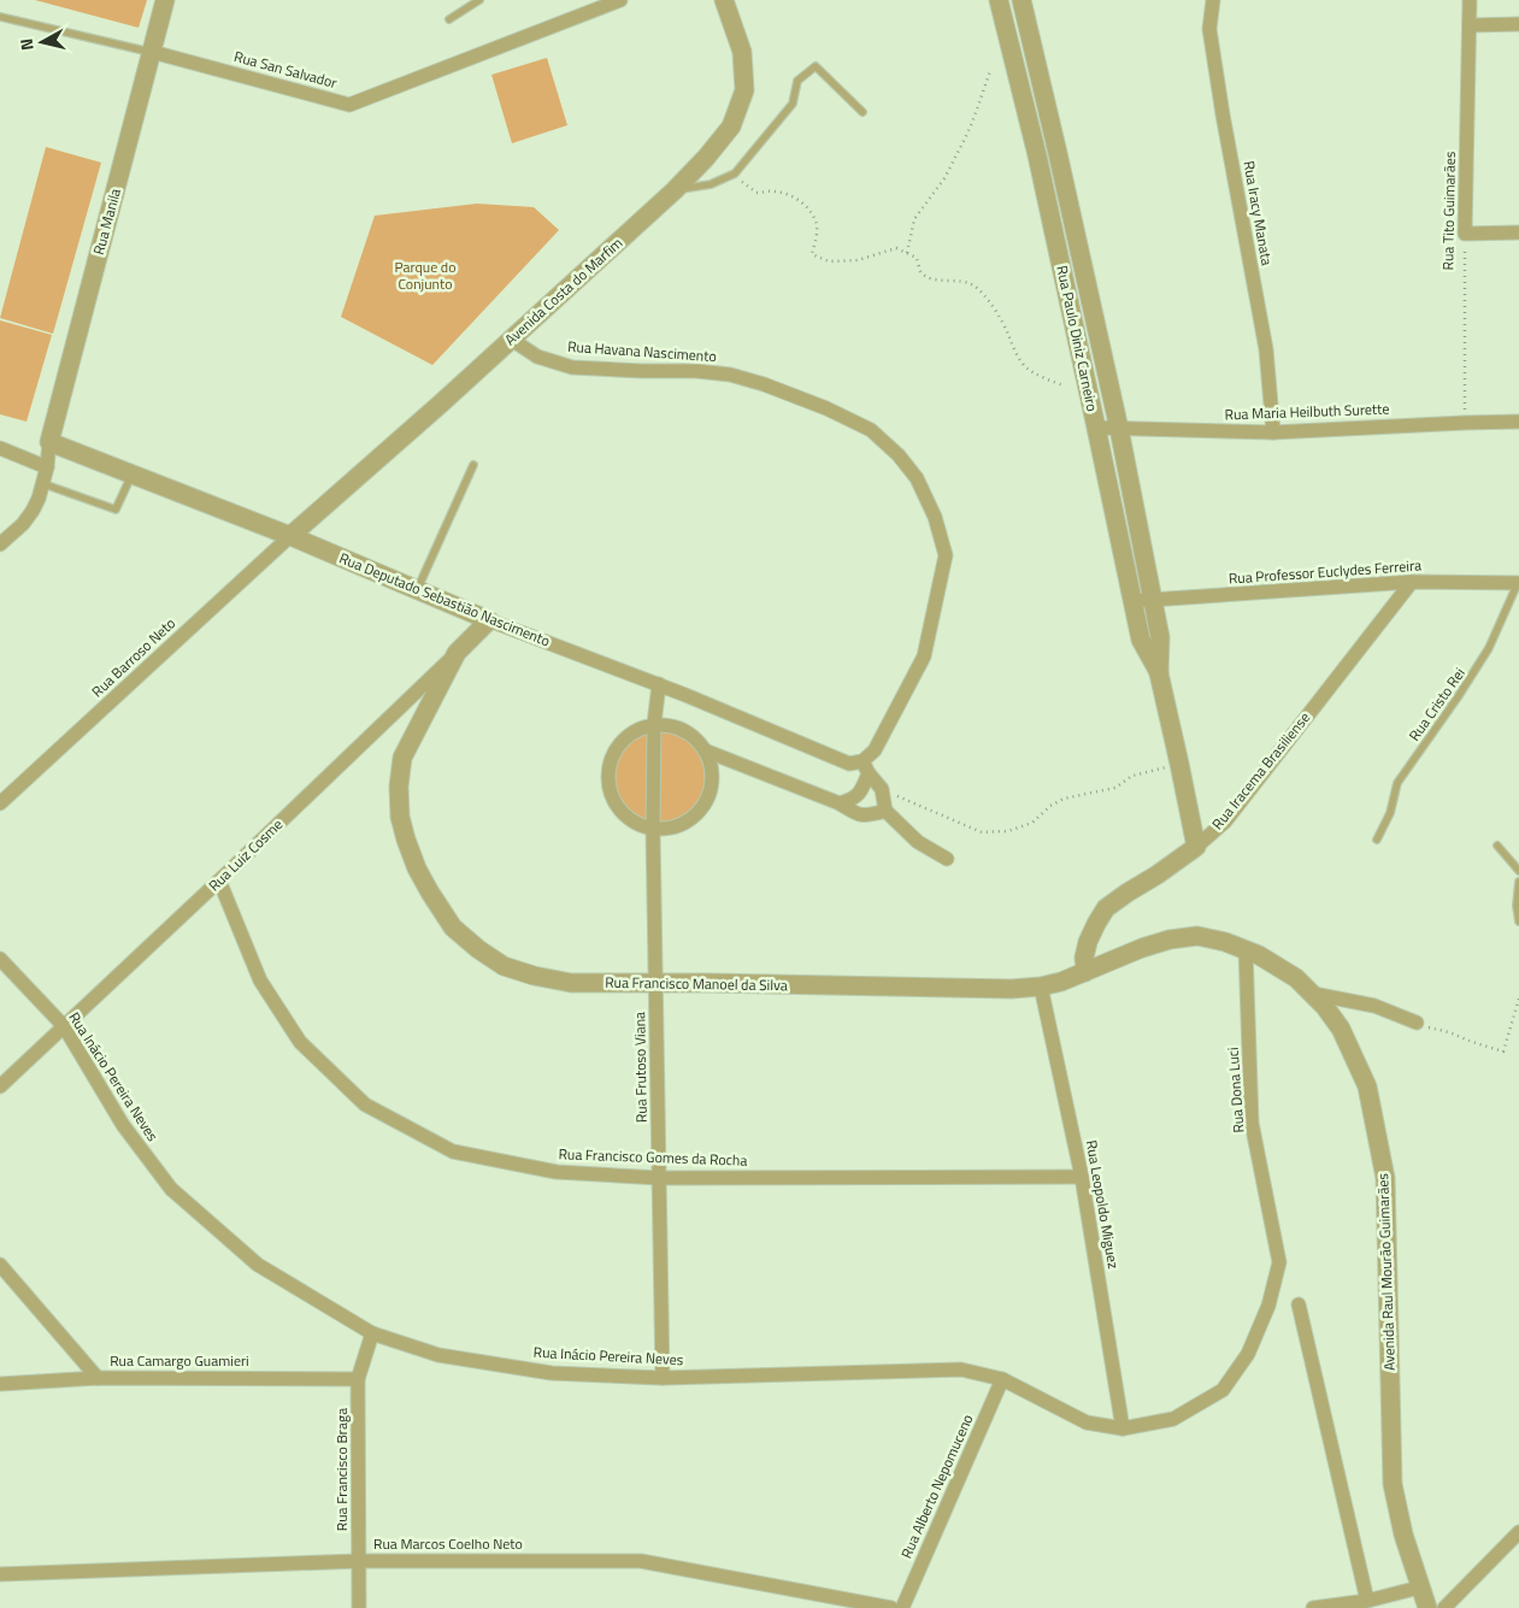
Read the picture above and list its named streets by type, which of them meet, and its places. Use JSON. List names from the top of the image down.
{
  "streets": {
    "street": [
      "Rua San Salvador",
      "Rua Tito Guimarães",
      "Rua Iracy Manata",
      "Rua Manila",
      "Avenida Costa do Marfim",
      "Rua Paulo Diniz Carneiro",
      "Rua Havana Nascimento",
      "Rua Maria Heilbuth Surette",
      "Rua Professor Euclydes Ferreira",
      "Rua Deputado Sebastião Nascimento",
      "Rua Barroso Neto",
      "Rua Iracema Brasiliense",
      "Rua Luiz Cosme",
      "Rua Francisco Manoel da Silva",
      "Rua Frutoso Viana",
      "Rua Inácio Pereira Neves",
      "Rua Dona Luci",
      "Rua Francisco Gomes da Rocha",
      "Rua Leopoldo Miguez",
      "Avenida Raul Mourão Guimarães",
      "Rua Camargo Guamieri",
      "Rua Francisco Braga",
      "Rua Alberto Nepomuceno",
      "Rua Marcos Coelho Neto"
    ],
    "lane": ["Rua Cristo Rei"]
  },
  "crossings": [
    ["Rua San Salvador", "Rua Manila"],
    ["Rua Tito Guimarães", "Rua Maria Heilbuth Surette"],
    ["Rua Iracy Manata", "Rua Maria Heilbuth Surette"],
    ["Rua Manila", "Rua Deputado Sebastião Nascimento"],
    ["Avenida Costa do Marfim", "Rua Havana Nascimento"],
    ["Avenida Costa do Marfim", "Rua Deputado Sebastião Nascimento"],
    ["Avenida Costa do Marfim", "Rua Barroso Neto"],
    ["Rua Paulo Diniz Carneiro", "Rua Maria Heilbuth Surette"],
    ["Rua Paulo Diniz Carneiro", "Rua Professor Euclydes Ferreira"],
    ["Rua Paulo Diniz Carneiro", "Rua Iracema Brasiliense"],
    ["Rua Havana Nascimento", "Rua Deputado Sebastião Nascimento"],
    ["Rua Professor Euclydes Ferreira", "Rua Cristo Rei"],
    ["Rua Professor Euclydes Ferreira", "Rua Iracema Brasiliense"],
    ["Rua Deputado Sebastião Nascimento", "Rua Barroso Neto"],
    ["Rua Deputado Sebastião Nascimento", "Rua Luiz Cosme"],
    ["Rua Deputado Sebastião Nascimento", "Rua Frutoso Viana"],
    ["Rua Iracema Brasiliense", "Rua Francisco Manoel da Silva"],
    ["Rua Luiz Cosme", "Rua Francisco Manoel da Silva"],
    ["Rua Luiz Cosme", "Rua Inácio Pereira Neves"],
    ["Rua Luiz Cosme", "Rua Francisco Gomes da Rocha"],
    ["Rua Francisco Manoel da Silva", "Rua Frutoso Viana"],
    ["Rua Francisco Manoel da Silva", "Rua Dona Luci"],
    ["Rua Francisco Manoel da Silva", "Rua Leopoldo Miguez"],
    ["Rua Francisco Manoel da Silva", "Avenida Raul Mourão Guimarães"],
    ["Rua Frutoso Viana", "Rua Inácio Pereira Neves"],
    ["Rua Frutoso Viana", "Rua Francisco Gomes da Rocha"],
    ["Rua Inácio Pereira Neves", "Rua Dona Luci"],
    ["Rua Inácio Pereira Neves", "Rua Leopoldo Miguez"],
    ["Rua Inácio Pereira Neves", "Rua Francisco Braga"],
    ["Rua Inácio Pereira Neves", "Rua Alberto Nepomuceno"],
    ["Rua Dona Luci", "Avenida Raul Mourão Guimarães"],
    ["Rua Francisco Gomes da Rocha", "Rua Leopoldo Miguez"],
    ["Rua Camargo Guamieri", "Rua Francisco Braga"],
    ["Rua Francisco Braga", "Rua Marcos Coelho Neto"]
  ],
  "parks": ["Parque do Conjunto"],
  "north": "left"
}
